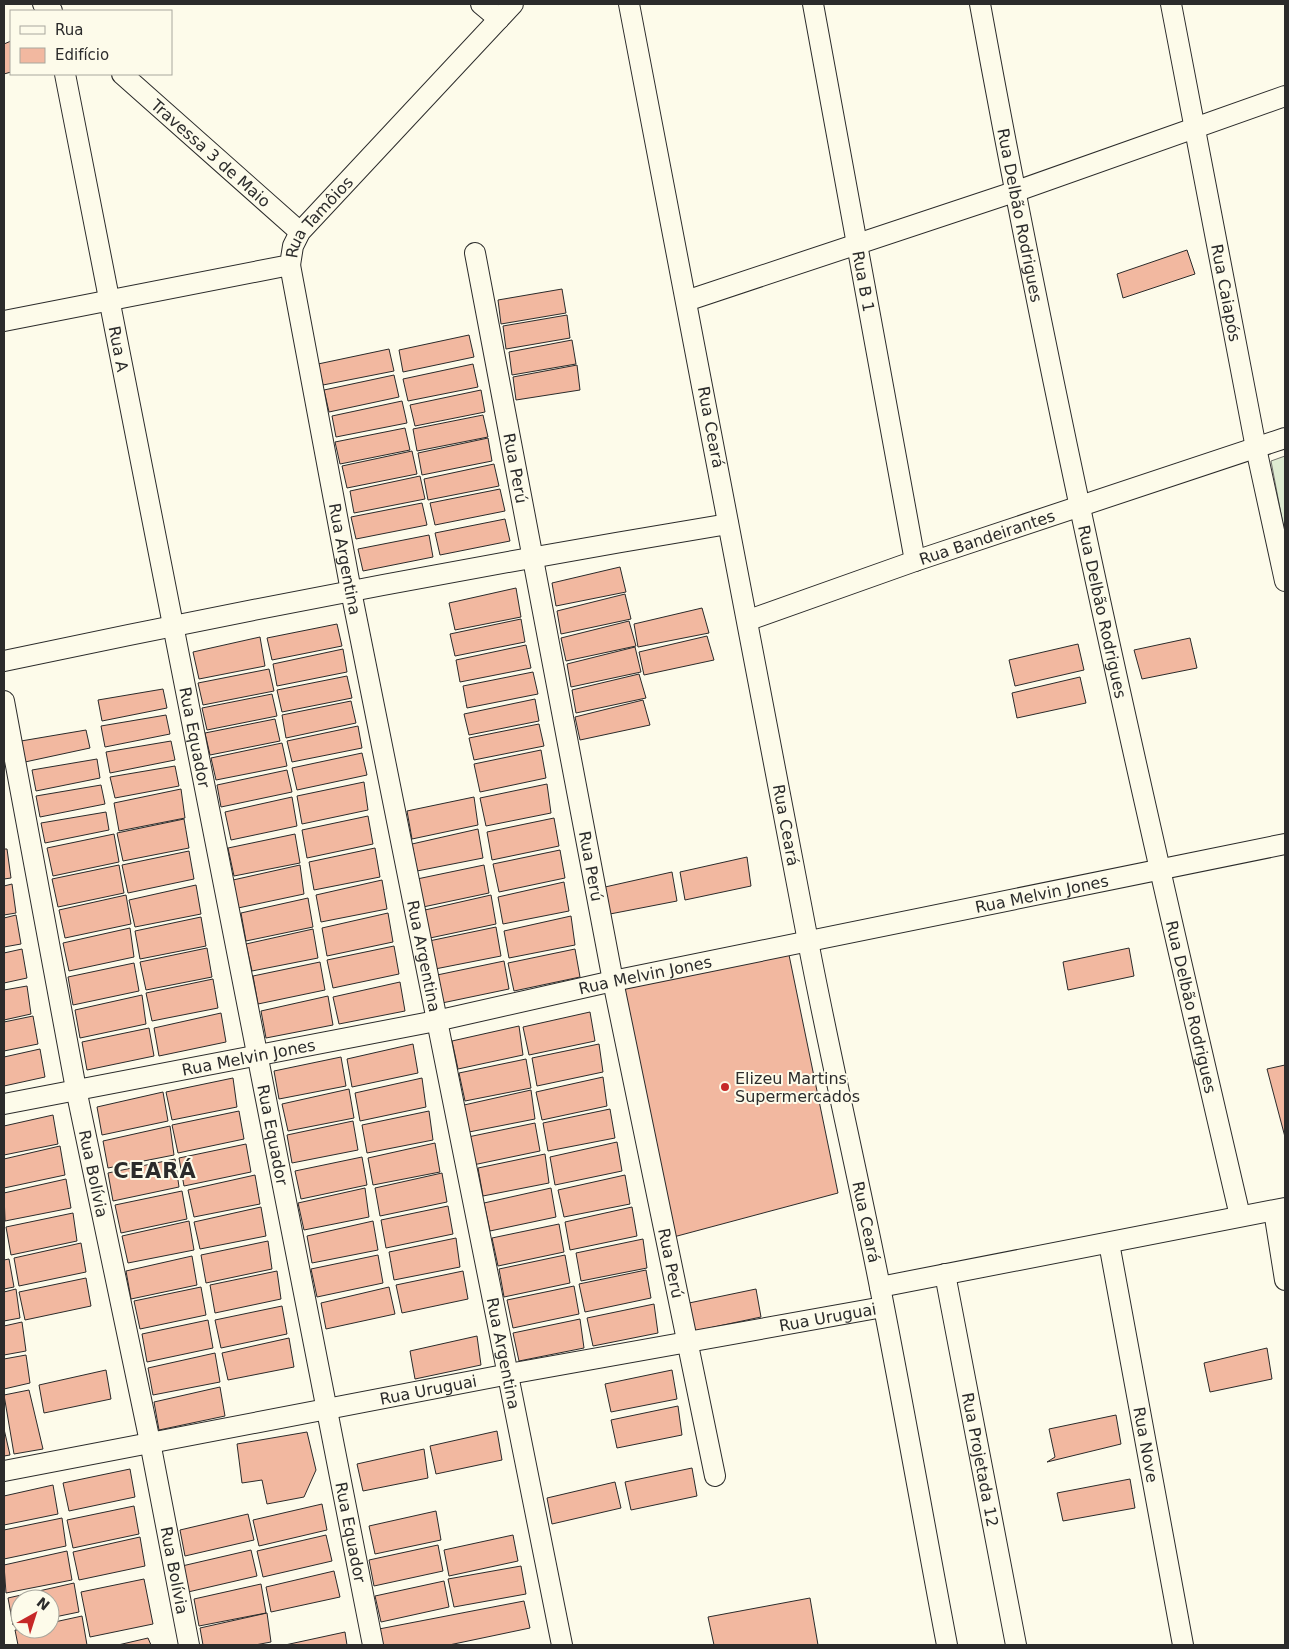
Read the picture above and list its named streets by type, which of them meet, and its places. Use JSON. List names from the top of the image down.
{
  "streets": {
    "street": [
      "Travessa 3 de Maio",
      "Rua Delbão Rodrigues",
      "Rua Tamôios",
      "Rua B 1",
      "Rua Caiapós",
      "Rua A",
      "Rua Ceará",
      "Rua Perú",
      "Rua Bandeirantes",
      "Rua Argentina",
      "Rua Equador",
      "Rua Melvin Jones",
      "Rua Bolívia",
      "Rua Uruguai",
      "Rua Nove",
      "Rua Projetada 12"
    ]
  },
  "crossings": [
    ["Travessa 3 de Maio", "Rua Tamôios"],
    ["Rua Delbão Rodrigues", "Rua Bandeirantes"],
    ["Rua Delbão Rodrigues", "Rua Melvin Jones"],
    ["Rua Delbão Rodrigues", "Rua Uruguai"],
    ["Rua Tamôios", "Rua A"],
    ["Rua Tamôios", "Rua Argentina"],
    ["Rua B 1", "Rua Bandeirantes"],
    ["Rua Caiapós", "Rua Bandeirantes"],
    ["Rua A", "Rua Equador"],
    ["Rua Ceará", "Rua Bandeirantes"],
    ["Rua Ceará", "Rua Melvin Jones"],
    ["Rua Ceará", "Rua Uruguai"],
    ["Rua Perú", "Rua Melvin Jones"],
    ["Rua Perú", "Rua Uruguai"],
    ["Rua Argentina", "Rua Melvin Jones"],
    ["Rua Argentina", "Rua Uruguai"],
    ["Rua Equador", "Rua Melvin Jones"],
    ["Rua Equador", "Rua Uruguai"],
    ["Rua Melvin Jones", "Rua Bolívia"],
    ["Rua Bolívia", "Rua Uruguai"],
    ["Rua Uruguai", "Rua Nove"],
    ["Rua Uruguai", "Rua Projetada 12"]
  ],
  "districts": ["CEARÁ"],
  "places": ["Elizeu Martins Supermercados"],
  "legend": ["Rua", "Edifício"],
  "north": "top right"
}
